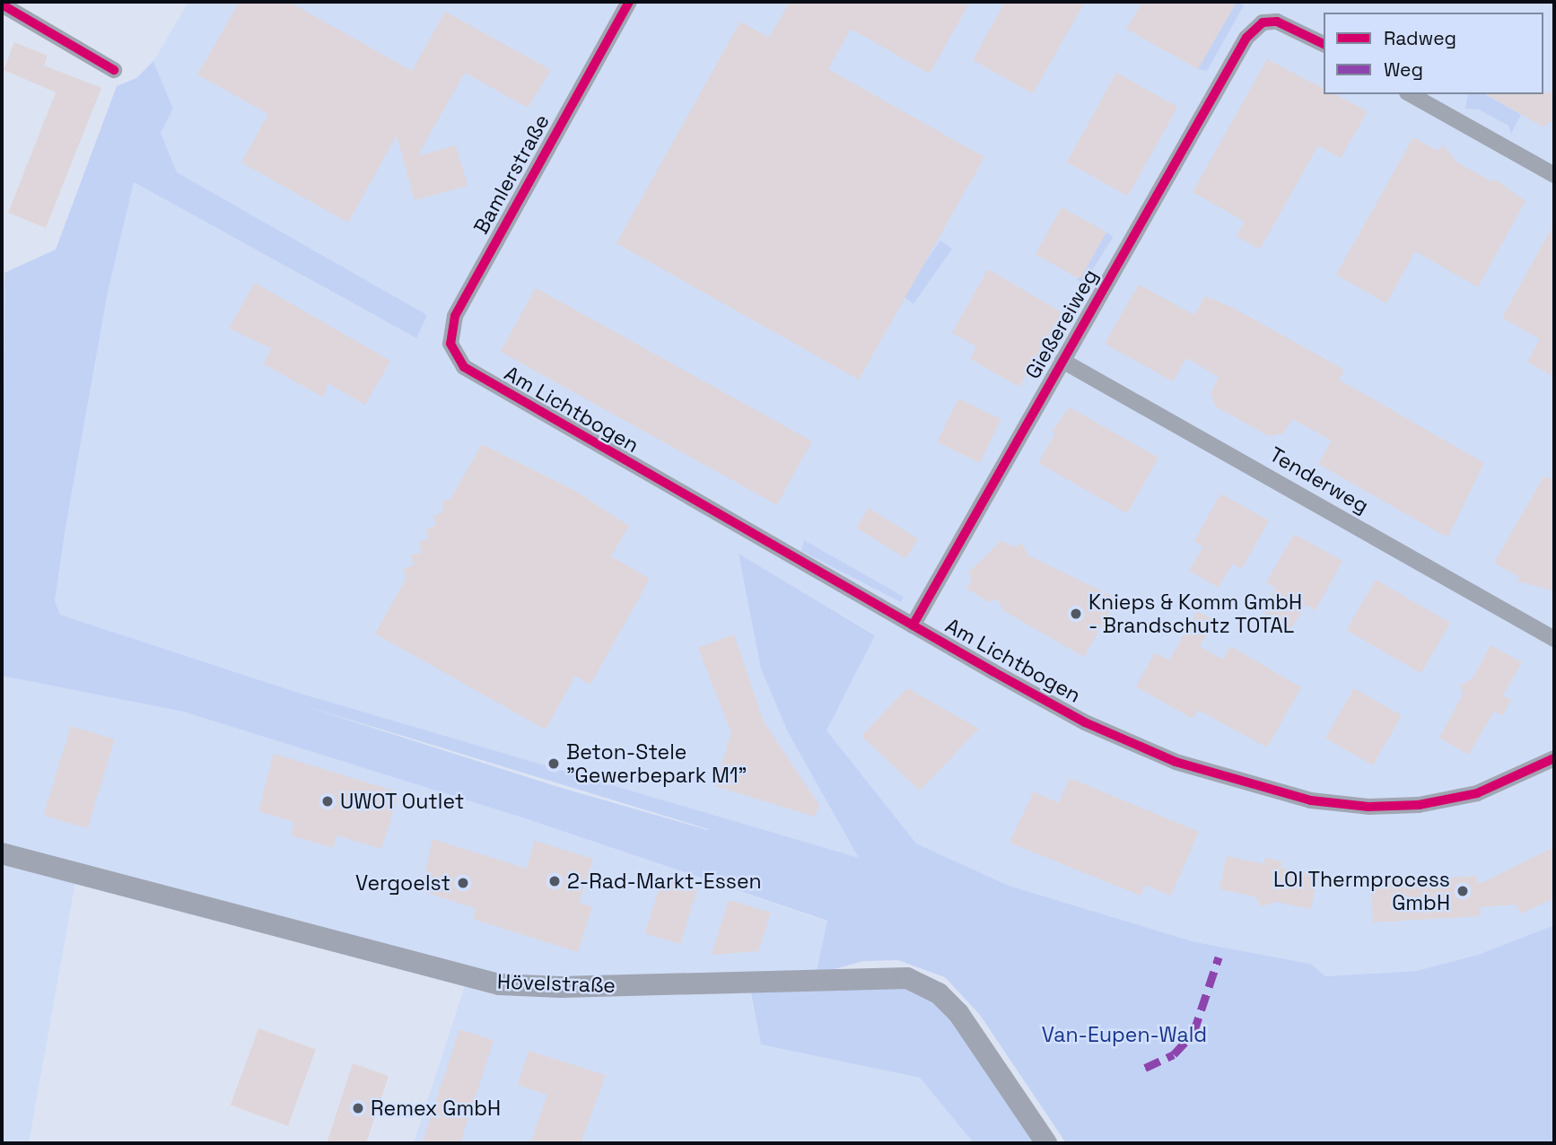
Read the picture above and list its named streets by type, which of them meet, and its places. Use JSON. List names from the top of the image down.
{
  "streets": {
    "main road": ["Hövelstraße"],
    "street": [
      "Bamlerstraße",
      "Gießereiweg",
      "Am Lichtbogen",
      "Tenderweg"
    ]
  },
  "crossings": [
    ["Bamlerstraße", "Am Lichtbogen"],
    ["Gießereiweg", "Am Lichtbogen"],
    ["Gießereiweg", "Tenderweg"]
  ],
  "parks": ["Van-Eupen-Wald"],
  "places": [
    "Knieps & Komm GmbH - Brandschutz TOTAL",
    "Beton-Stele \"Gewerbepark M1\"",
    "UWOT Outlet",
    "2-Rad-Markt-Essen",
    "Vergoelst",
    "LOI Thermprocess GmbH",
    "Remex GmbH"
  ],
  "legend": ["Radweg", "Weg"]
}
